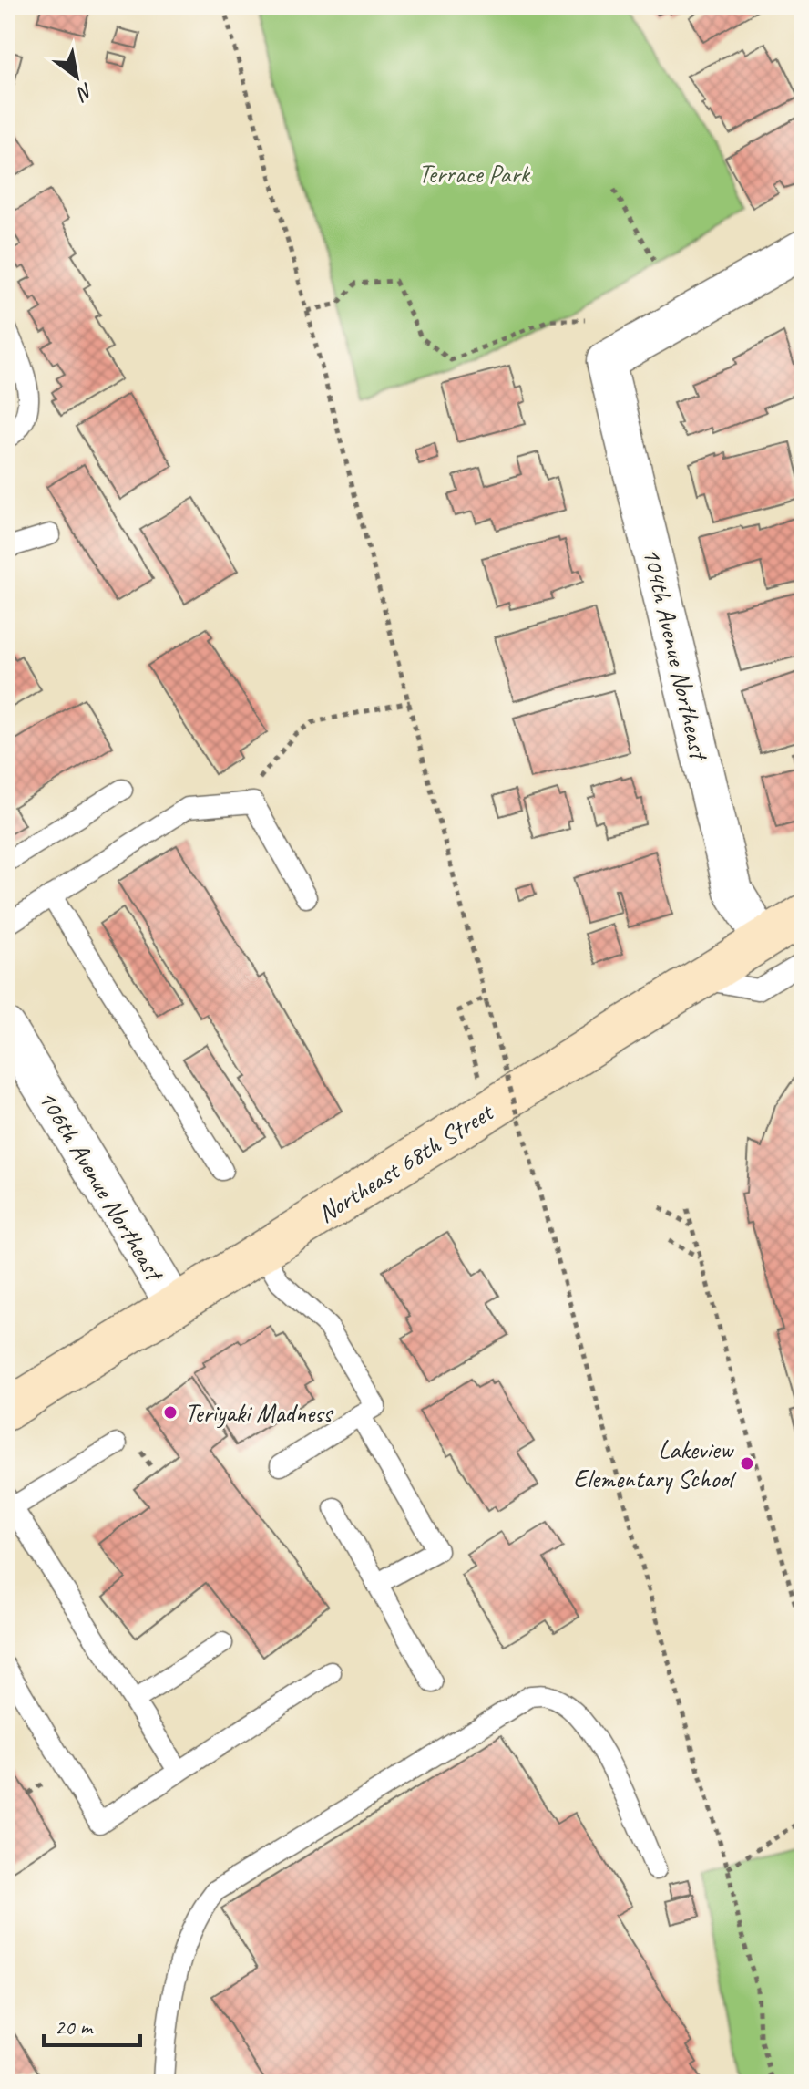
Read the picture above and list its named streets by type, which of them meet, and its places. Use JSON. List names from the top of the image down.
{
  "streets": {
    "main road": ["Northeast 68th Street"],
    "street": ["104th Avenue Northeast", "106th Avenue Northeast"]
  },
  "crossings": [
    ["104th Avenue Northeast", "Northeast 68th Street"],
    ["Northeast 68th Street", "106th Avenue Northeast"]
  ],
  "parks": ["Terrace Park"],
  "places": ["Teriyaki Madness", "Lakeview Elementary School"],
  "scale_bar": "20 m",
  "north": "bottom right"
}
